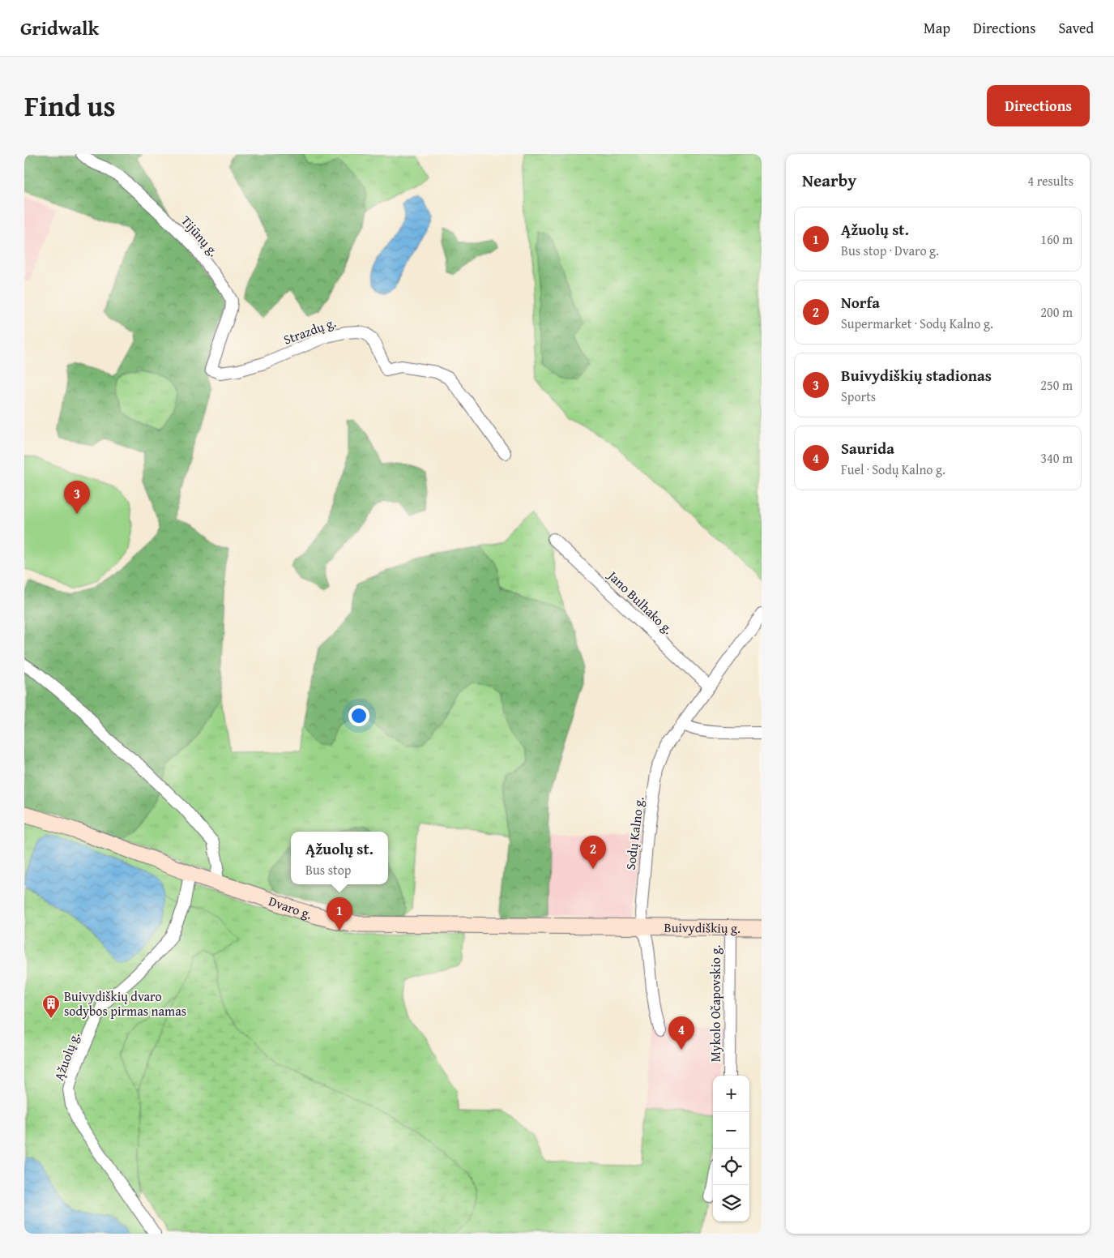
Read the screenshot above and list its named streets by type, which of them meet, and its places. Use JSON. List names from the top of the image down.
{
  "streets": {
    "main road": ["Dvaro g.", "Buivydiškių g."],
    "street": [
      "Tijūnų g.",
      "Strazdų g.",
      "Jano Bulhako g.",
      "Sodų Kalno g.",
      "Mykolo Očapovskio g.",
      "Ąžuolų g."
    ]
  },
  "crossings": [
    ["Tijūnų g.", "Strazdų g."],
    ["Jano Bulhako g.", "Sodų Kalno g."],
    ["Sodų Kalno g.", "Dvaro g."],
    ["Sodų Kalno g.", "Buivydiškių g."],
    ["Dvaro g.", "Buivydiškių g."],
    ["Dvaro g.", "Ąžuolų g."],
    ["Buivydiškių g.", "Mykolo Očapovskio g."]
  ],
  "places": {
    "building": ["Buivydiškių dvaro sodybos pirmas namas"]
  },
  "page": {
    "header": "Gridwalk",
    "nav": ["Map", "Directions", "Saved"],
    "title": "Find us",
    "buttons": "Directions",
    "heading": ["Nearby", "4 results"],
    "list": [
      {
        "mark": "1",
        "name": "Ąžuolų st.",
        "note": "Bus stop · Dvaro g.",
        "value": "160 m"
      },
      {
        "mark": "2",
        "name": "Norfa",
        "note": "Supermarket · Sodų Kalno g.",
        "value": "200 m"
      },
      {
        "mark": "3",
        "name": "Buivydiškių stadionas",
        "note": "Sports",
        "value": "250 m"
      },
      {
        "mark": "4",
        "name": "Saurida",
        "note": "Fuel · Sodų Kalno g.",
        "value": "340 m"
      }
    ],
    "pins": [
      "3",
      "2",
      "1",
      "4"
    ],
    "popup": ["Ąžuolų st.", "Bus stop"],
    "map_buttons": ["+", "−"]
  }
}
